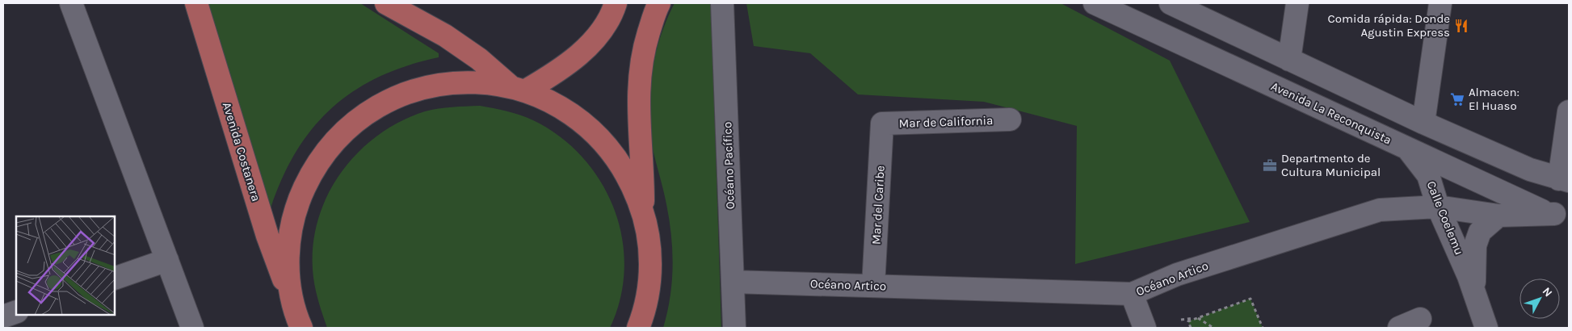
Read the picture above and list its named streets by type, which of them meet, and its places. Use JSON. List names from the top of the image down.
{
  "streets": {
    "main road": ["Avenida Costanera"],
    "street": [
      "Avenida La Reconquista",
      "Mar de California",
      "Océano Pacífico",
      "Mar del Caribe",
      "Calle Coelemu",
      "Océano Artico"
    ]
  },
  "crossings": [
    ["Avenida La Reconquista", "Calle Coelemu"],
    ["Avenida La Reconquista", "Océano Artico"],
    ["Mar de California", "Mar del Caribe"],
    ["Océano Pacífico", "Océano Artico"],
    ["Mar del Caribe", "Océano Artico"],
    ["Calle Coelemu", "Océano Artico"]
  ],
  "places": {
    "restaurant": ["Comida rápida: Donde Agustin Express"],
    "supermarket": ["Almacen: El Huaso"],
    "office": ["Departmento de Cultura Municipal"]
  },
  "north": "top right"
}
